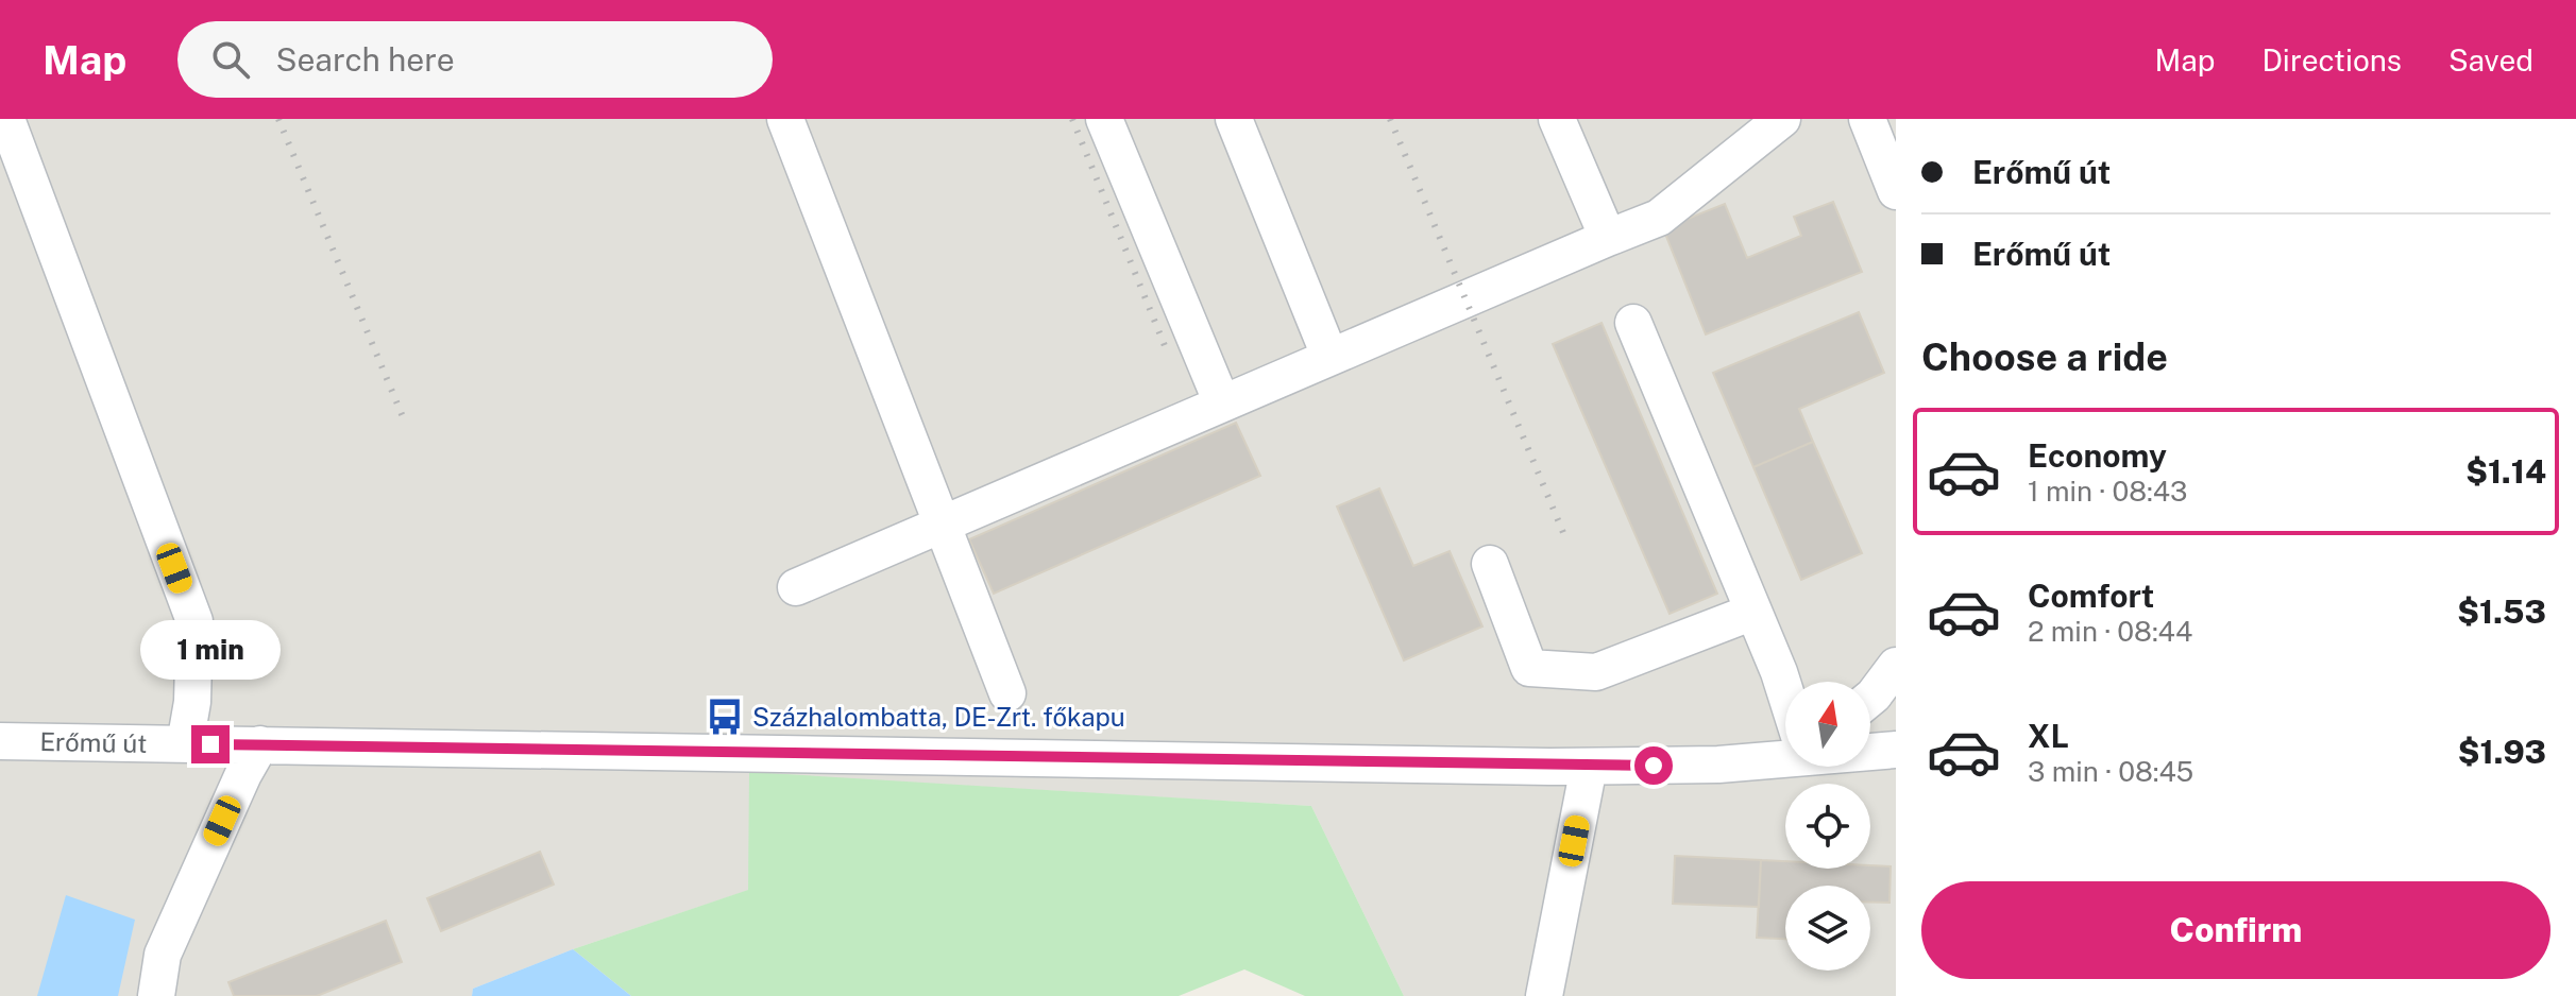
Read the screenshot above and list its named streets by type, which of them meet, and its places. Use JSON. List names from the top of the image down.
{
  "streets": {
    "street": ["Erőmű út"]
  },
  "places": {
    "bus stop": ["Százhalombatta, DE-Zrt. főkapu"]
  },
  "north": "top",
  "page": {
    "header": "Map",
    "search": "Search here",
    "nav": ["Map", "Directions", "Saved"],
    "banner": ["Erőmű út", "Erőmű út"],
    "heading": "Choose a ride",
    "list": [
      {
        "name": "Economy",
        "note": "1 min · 08:43",
        "value": "$1.14"
      },
      {
        "name": "Comfort",
        "note": "2 min · 08:44",
        "value": "$1.53"
      },
      {
        "name": "XL",
        "note": "3 min · 08:45",
        "value": "$1.93"
      }
    ],
    "bubble": "1 min",
    "buttons": "Confirm"
  }
}
